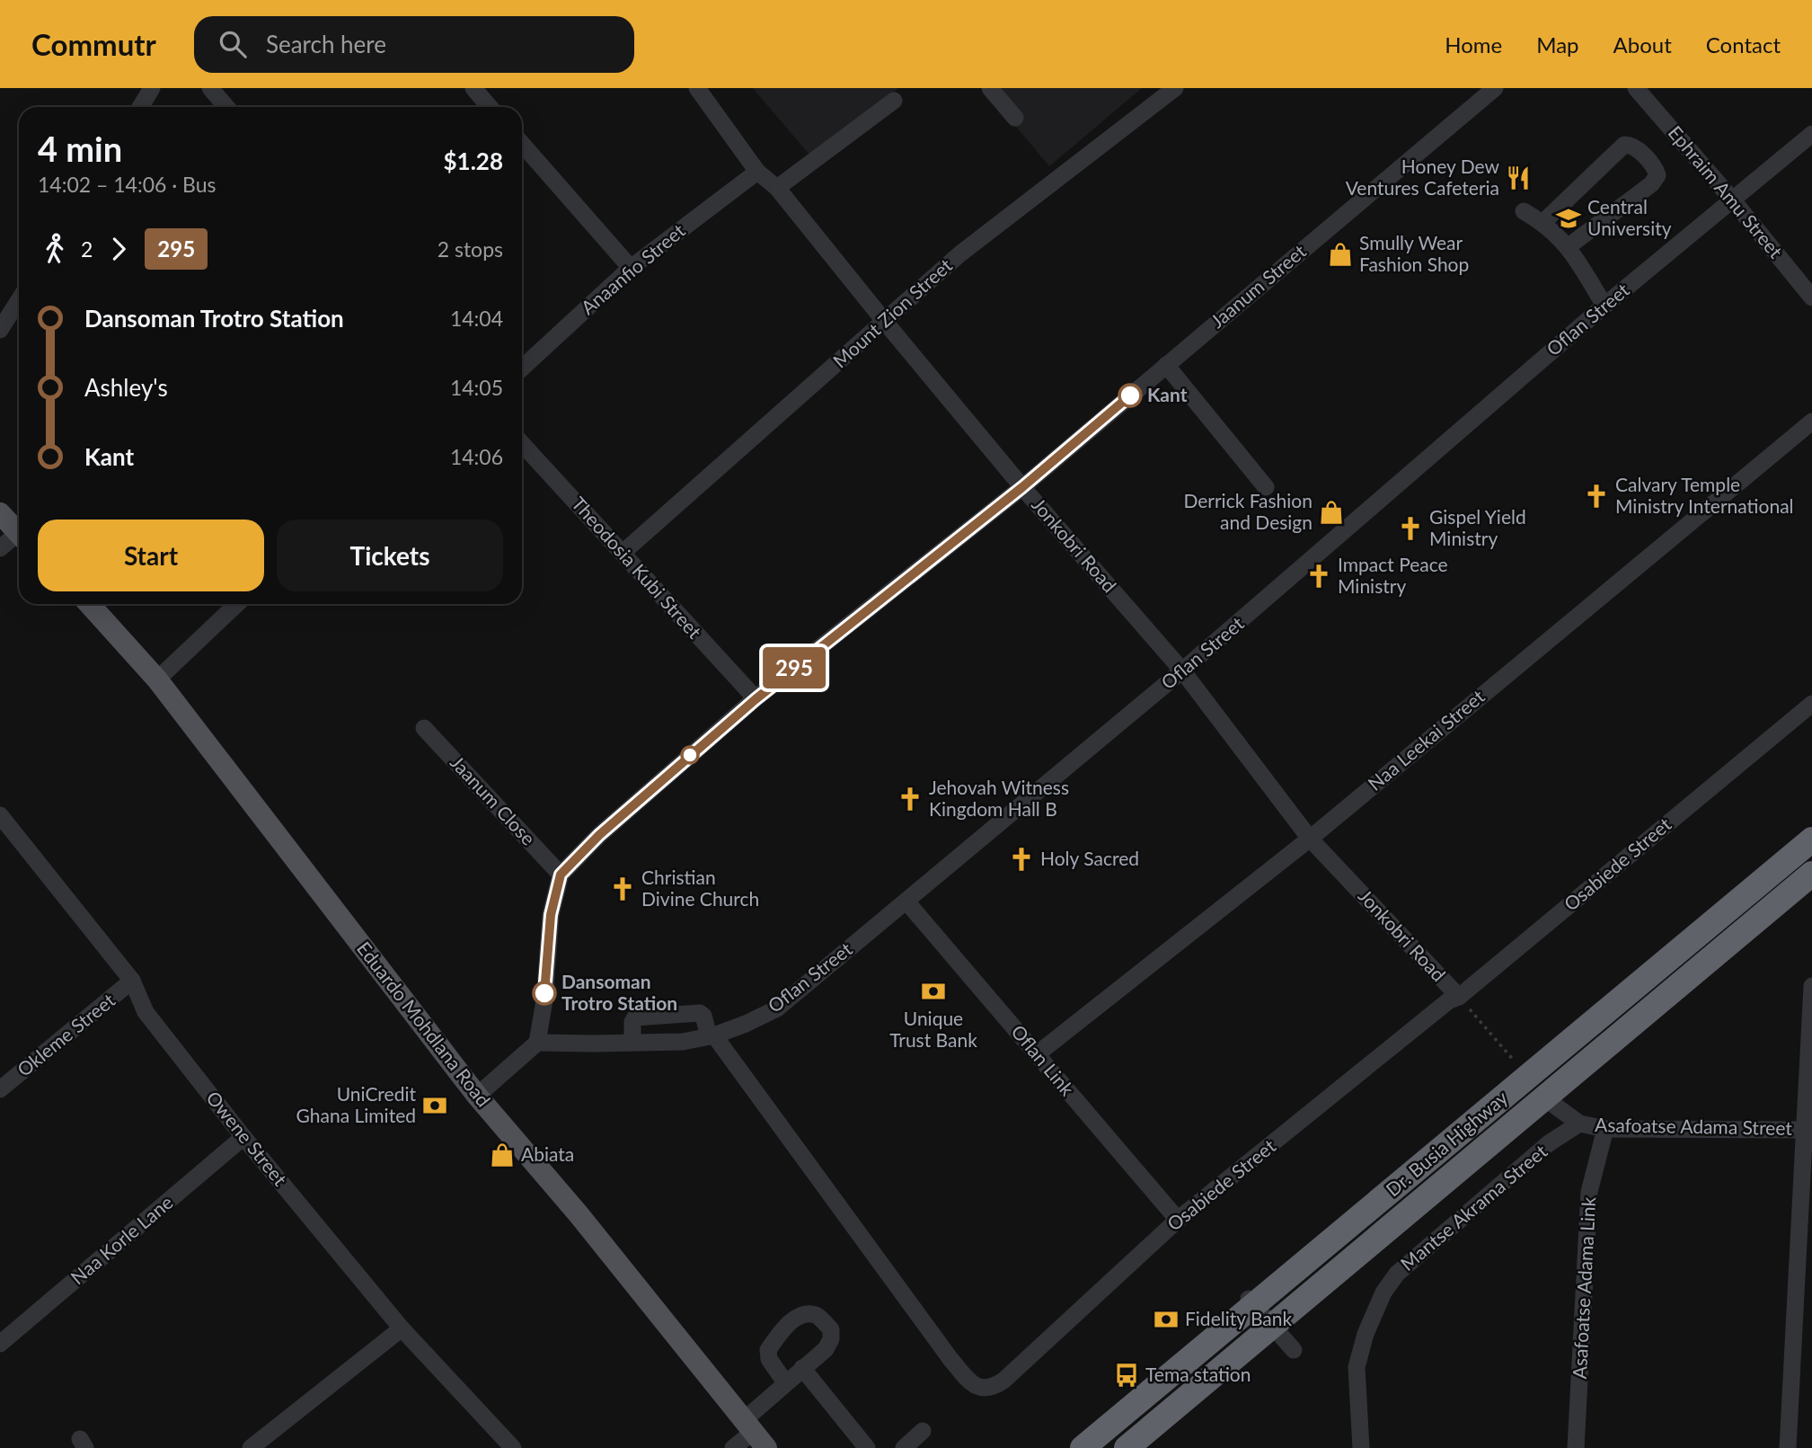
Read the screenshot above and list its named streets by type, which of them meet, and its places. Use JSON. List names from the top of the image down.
{
  "streets": {
    "highway": ["Dr. Busia Highway"],
    "main road": ["Eduardo Mohdlana Road"],
    "street": [
      "Ephraim Amu Street",
      "Anaanfio Street",
      "Jaanum Street",
      "Mount Zion Street",
      "Oflan Street",
      "Jonkobri Road",
      "Theodosia Kubi Street",
      "Naa Leekai Street",
      "Jaanum Close",
      "Osabiede Street",
      "Okleme Street",
      "Oflan Link",
      "Asafoatse Adama Street",
      "Owene Street",
      "Mantse Akrama Street",
      "Naa Korle Lane",
      "Asafoatse Adama Link"
    ]
  },
  "crossings": [
    ["Ephraim Amu Street", "Oflan Street"],
    ["Anaanfio Street", "Jonkobri Road"],
    ["Jaanum Street", "Jonkobri Road"],
    ["Jaanum Street", "Theodosia Kubi Street"],
    ["Jaanum Street", "Jaanum Close"],
    ["Mount Zion Street", "Jonkobri Road"],
    ["Mount Zion Street", "Theodosia Kubi Street"],
    ["Oflan Street", "Jonkobri Road"],
    ["Oflan Street", "Osabiede Street"],
    ["Oflan Street", "Oflan Link"],
    ["Jonkobri Road", "Naa Leekai Street"],
    ["Jonkobri Road", "Osabiede Street"],
    ["Naa Leekai Street", "Oflan Link"],
    ["Osabiede Street", "Oflan Link"],
    ["Okleme Street", "Owene Street"],
    ["Asafoatse Adama Street", "Dr. Busia Highway"],
    ["Asafoatse Adama Street", "Mantse Akrama Street"],
    ["Asafoatse Adama Street", "Asafoatse Adama Link"],
    ["Owene Street", "Naa Korle Lane"]
  ],
  "places": {
    "restaurant": ["Honey Dew Ventures Cafeteria"],
    "school or university": ["Central University"],
    "shop": ["Smully Wear Fashion Shop", "Derrick Fashion and Design", "Abiata"],
    "other": ["Kant", "Dansoman Trotro Station"],
    "church": [
      "Calvary Temple Ministry International",
      "Gispel Yield Ministry",
      "Impact Peace Ministry",
      "Jehovah Witness Kingdom Hall B",
      "Holy Sacred",
      "Christian Divine Church"
    ],
    "bank": ["Unique Trust Bank", "UniCredit Ghana Limited", "Fidelity Bank"],
    "bus stop": ["Tema station"]
  },
  "lines": ["bus line 295"],
  "page": {
    "header": "Commutr",
    "search": "Search here",
    "nav": [
      "Home",
      "Map",
      "About",
      "Contact"
    ],
    "on_map": "295",
    "heading": ["4 min", "14:02 – 14:06 · Bus", "$1.28"],
    "legs": ["2", "295", "2 stops"],
    "list": [
      {
        "name": "Dansoman Trotro Station",
        "value": "14:04"
      },
      {
        "name": "Ashley's",
        "value": "14:05"
      },
      {
        "name": "Kant",
        "value": "14:06"
      }
    ],
    "buttons": ["Start", "Tickets"]
  }
}
